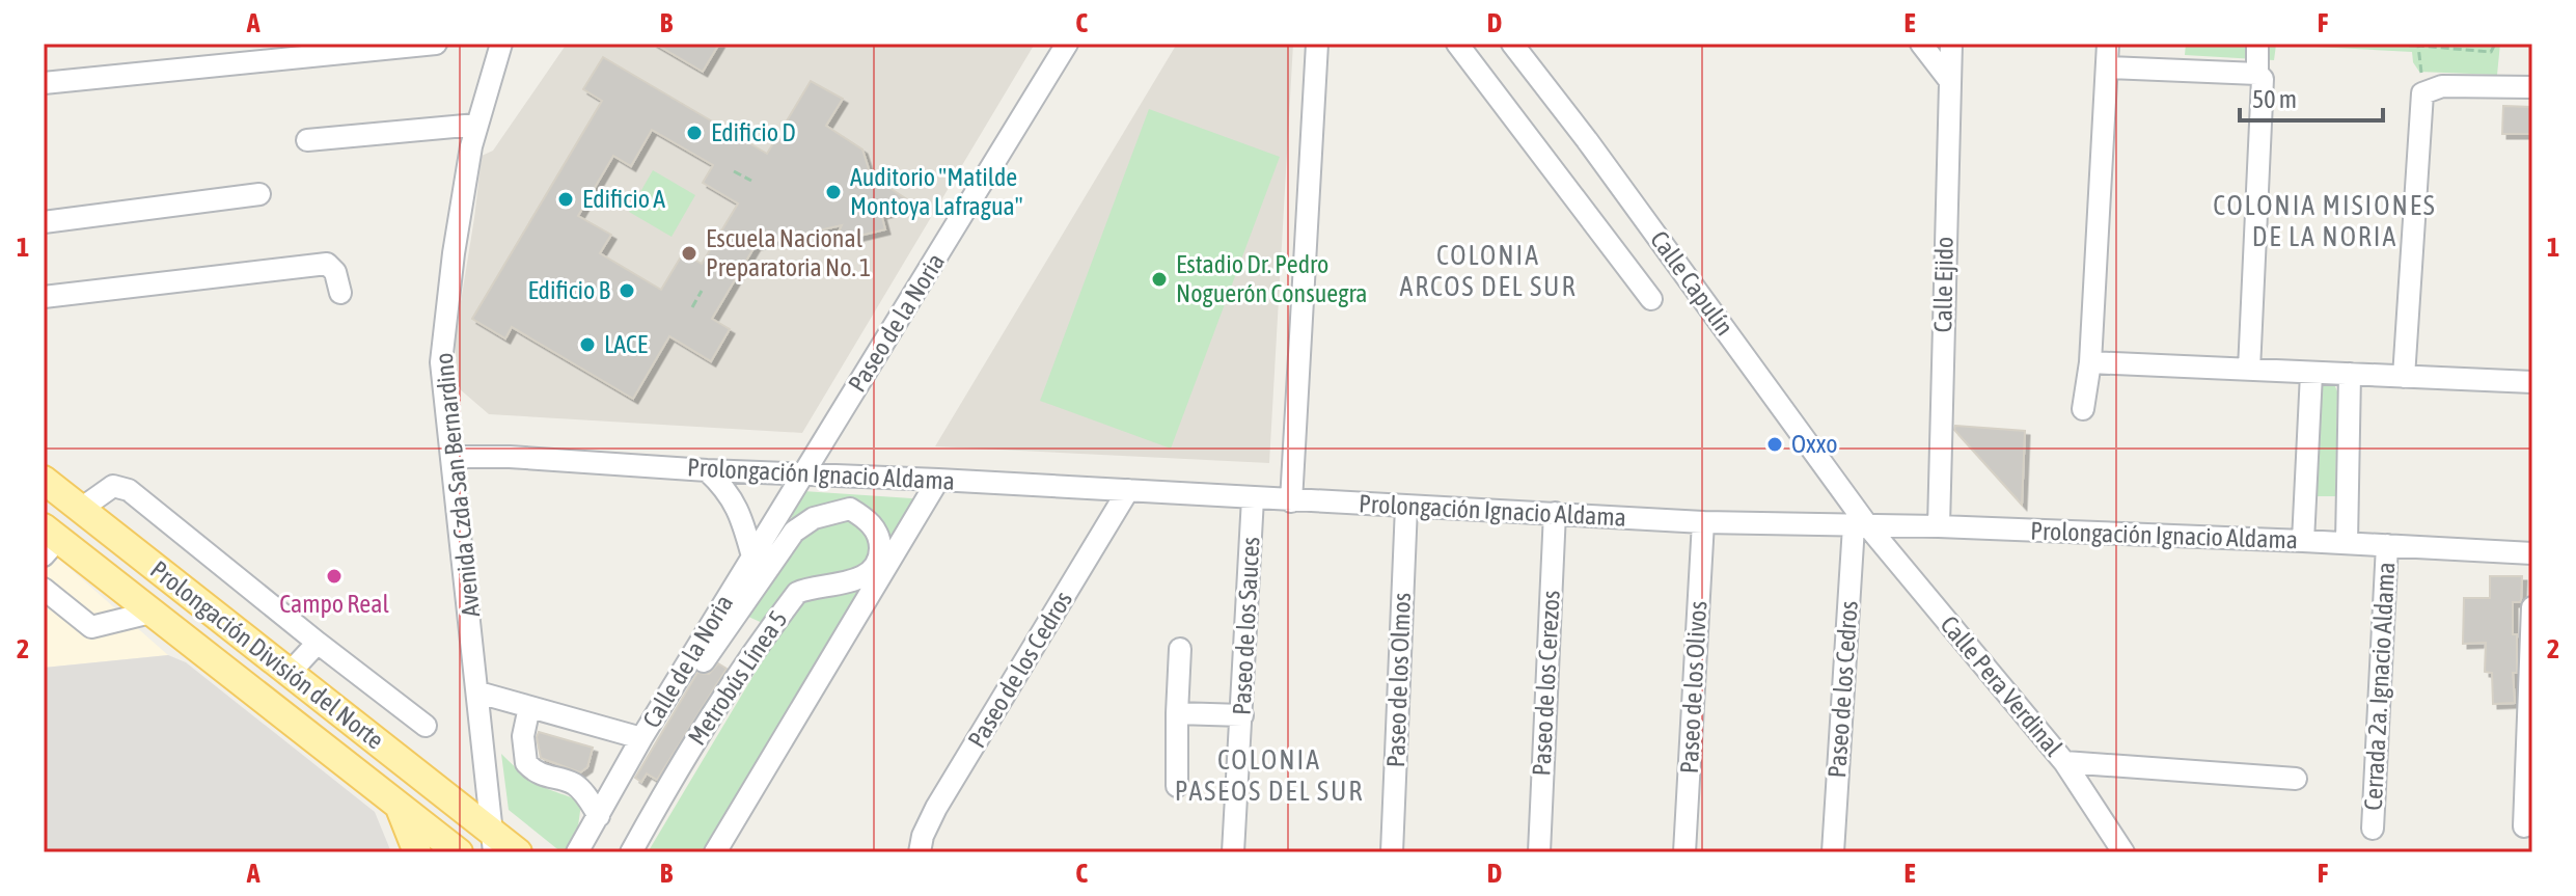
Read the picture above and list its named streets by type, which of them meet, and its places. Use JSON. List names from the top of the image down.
{
  "streets": {
    "main road": ["Prolongación División del Norte"],
    "street": [
      "Calle Capulín",
      "Calle Ejido",
      "Paseo de la Noria",
      "Prolongación Ignacio Aldama",
      "Avenida Czda San Bernardino",
      "Paseo de los Sauces",
      "Calle de la Noria",
      "Paseo de los Cedros",
      "Metrobús Línea 5",
      "Paseo de los Olmos",
      "Paseo de los Cerezos",
      "Calle Pera Verdinal",
      "Cerrada 2a. Ignacio Aldama",
      "Paseo de los Olivos"
    ]
  },
  "crossings": [
    ["Calle Capulín", "Prolongación Ignacio Aldama"],
    ["Calle Capulín", "Paseo de los Cedros"],
    ["Calle Capulín", "Calle Pera Verdinal"],
    ["Calle Ejido", "Prolongación Ignacio Aldama"],
    ["Paseo de la Noria", "Prolongación Ignacio Aldama"],
    ["Paseo de la Noria", "Calle de la Noria"],
    ["Prolongación Ignacio Aldama", "Avenida Czda San Bernardino"],
    ["Prolongación Ignacio Aldama", "Paseo de los Sauces"],
    ["Prolongación Ignacio Aldama", "Calle de la Noria"],
    ["Prolongación Ignacio Aldama", "Paseo de los Cedros"],
    ["Prolongación Ignacio Aldama", "Paseo de los Olmos"],
    ["Prolongación Ignacio Aldama", "Paseo de los Cerezos"],
    ["Prolongación Ignacio Aldama", "Calle Pera Verdinal"],
    ["Prolongación Ignacio Aldama", "Cerrada 2a. Ignacio Aldama"],
    ["Prolongación Ignacio Aldama", "Paseo de los Olivos"],
    ["Avenida Czda San Bernardino", "Prolongación División del Norte"],
    ["Paseo de los Cedros", "Calle Pera Verdinal"]
  ],
  "districts": ["COLONIA MISIONES DE LA NORIA", "COLONIA ARCOS DEL SUR", "COLONIA PASEOS DEL SUR"],
  "places": [
    "Edificio D",
    "Auditorio \"Matilde Montoya Lafragua\"",
    "Edificio A",
    "Escuela Nacional Preparatoria No. 1",
    "Estadio Dr. Pedro Noguerón Consuegra",
    "Edificio B",
    "LACE",
    "Oxxo",
    "Campo Real"
  ],
  "scale_bar": "50 m",
  "grid": {
    "columns": [
      "A",
      "B",
      "C",
      "D",
      "E",
      "F"
    ],
    "rows": ["1", "2"]
  }
}
